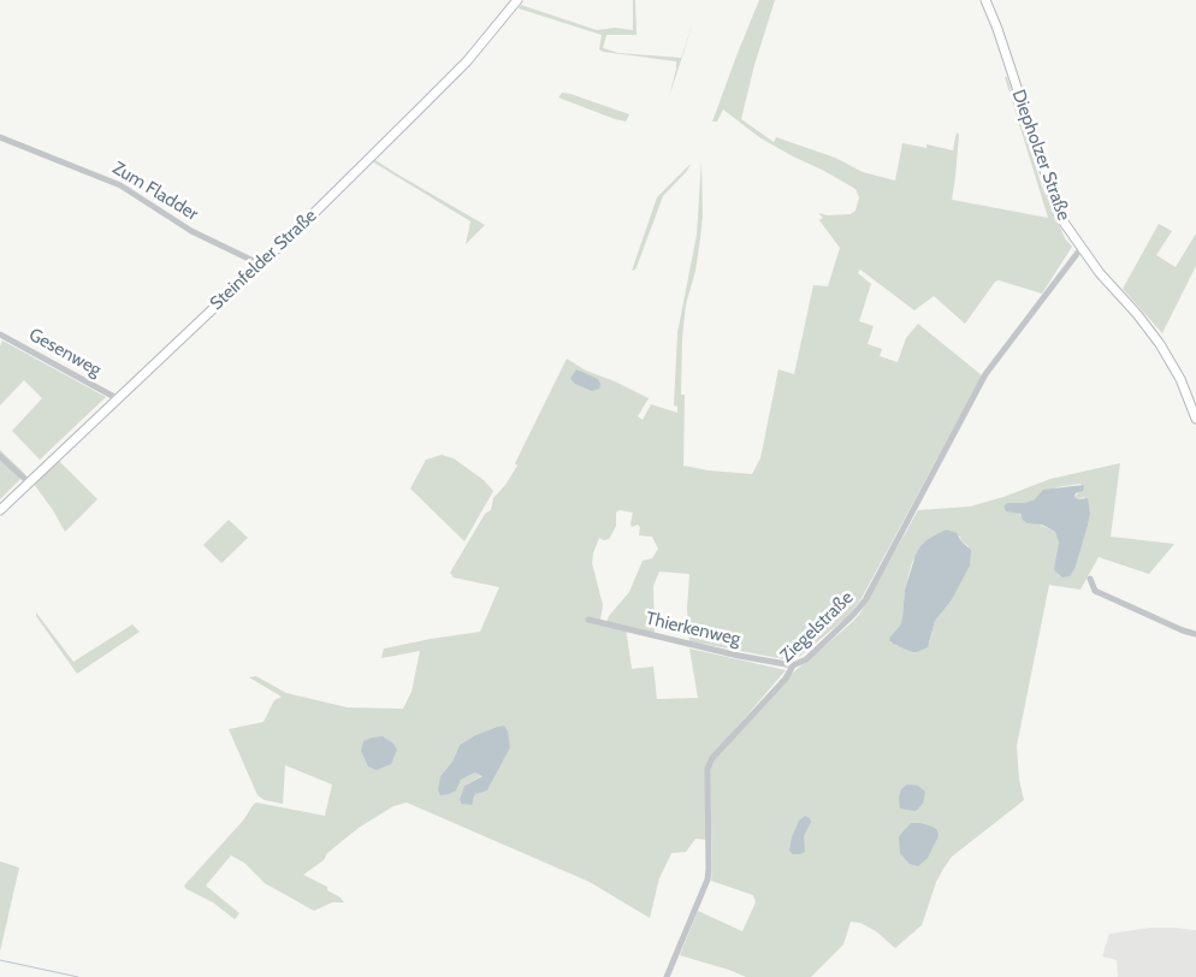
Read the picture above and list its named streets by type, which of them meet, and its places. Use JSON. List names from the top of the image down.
{
  "streets": {
    "main road": ["Diepholzer Straße", "Steinfelder Straße"],
    "street": [
      "Zum Fladder",
      "Gesenweg",
      "Ziegelstraße",
      "Thierkenweg"
    ]
  },
  "crossings": [
    ["Diepholzer Straße", "Ziegelstraße"],
    ["Zum Fladder", "Steinfelder Straße"],
    ["Steinfelder Straße", "Gesenweg"],
    ["Ziegelstraße", "Thierkenweg"]
  ]
}
